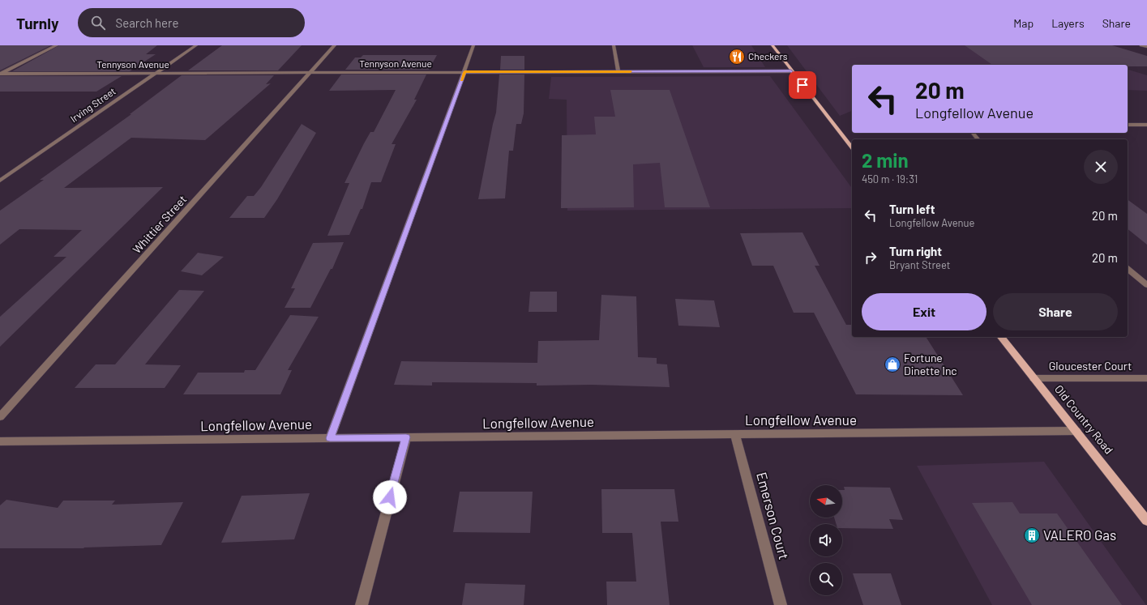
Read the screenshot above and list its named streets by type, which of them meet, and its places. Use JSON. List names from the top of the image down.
{
  "streets": {
    "main road": ["Old Country Road"],
    "street": [
      "Tennyson Avenue",
      "Irving Street",
      "Whittier Street",
      "Gloucester Court",
      "Longfellow Avenue",
      "Emerson Court"
    ]
  },
  "crossings": [
    ["Tennyson Avenue", "Irving Street"],
    ["Tennyson Avenue", "Whittier Street"],
    ["Gloucester Court", "Old Country Road"],
    ["Old Country Road", "Longfellow Avenue"],
    ["Longfellow Avenue", "Emerson Court"]
  ],
  "places": {
    "restaurant": ["Checkers"],
    "shop": ["Fortune Dinette Inc"],
    "building": ["VALERO Gas"]
  },
  "north": "left",
  "page": {
    "header": "Turnly",
    "search": "Search here",
    "nav": ["Map", "Layers", "Share"],
    "turn": ["20 m", "Longfellow Avenue"],
    "heading": ["2 min", "450 m · 19:31"],
    "list": [
      {
        "name": "Turn left",
        "note": "Longfellow Avenue",
        "value": "20 m"
      },
      {
        "name": "Turn right",
        "note": "Bryant Street",
        "value": "20 m"
      }
    ],
    "buttons": ["Exit", "Share"]
  }
}
